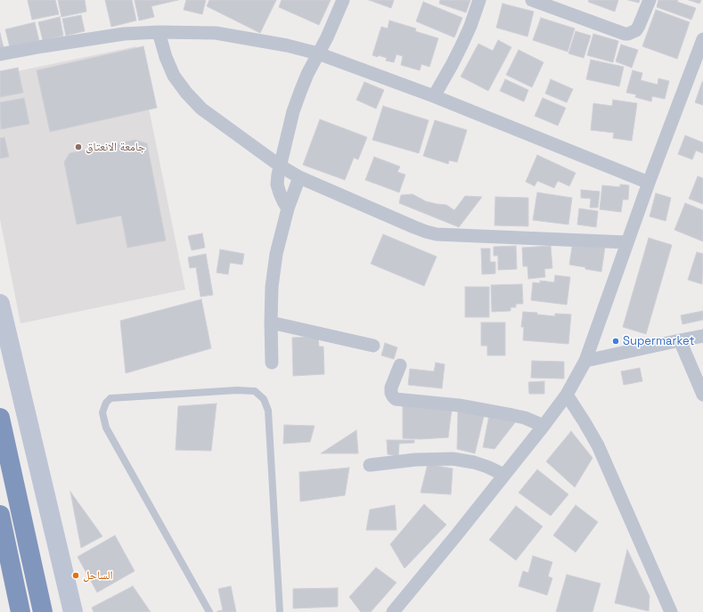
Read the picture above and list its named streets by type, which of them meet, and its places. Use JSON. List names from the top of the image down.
{
  "places": ["جامعة الانعتاق", "Supermarket", "الساحل"]
}
